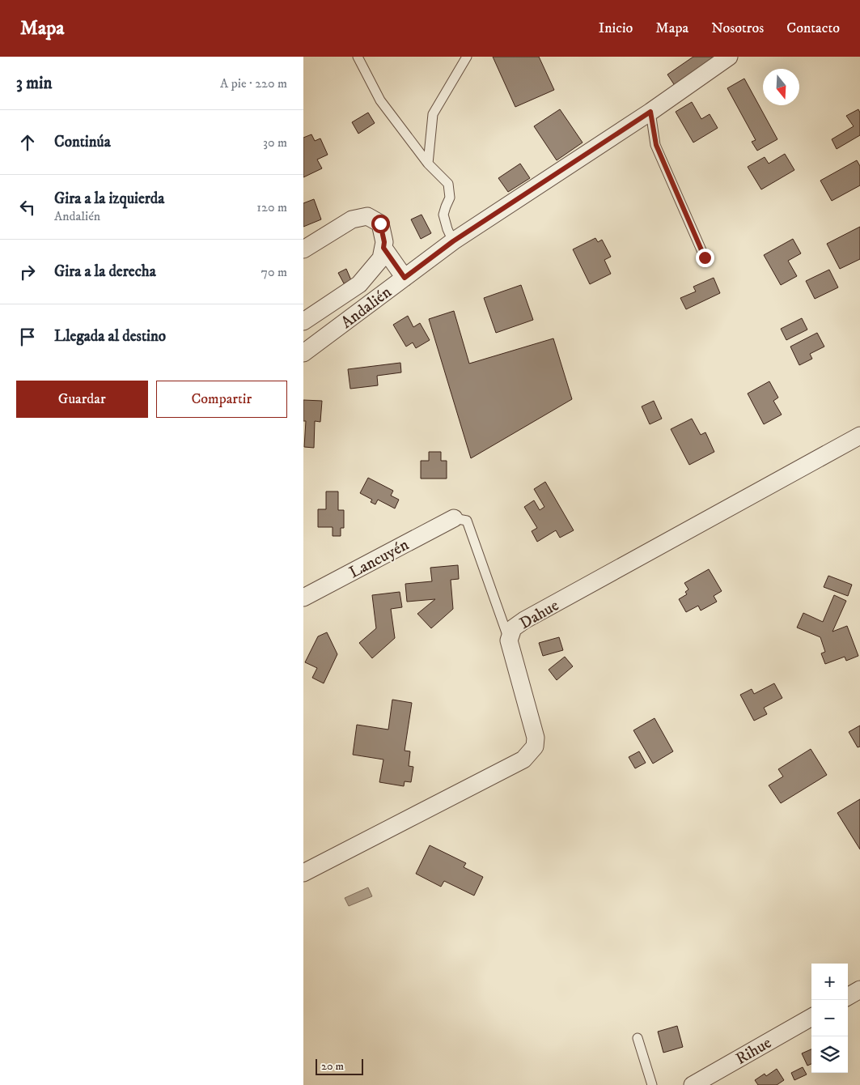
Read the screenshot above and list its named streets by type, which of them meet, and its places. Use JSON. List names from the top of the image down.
{
  "streets": {
    "street": [
      "Andalién",
      "Lancuyén",
      "Dahue",
      "Rihue"
    ]
  },
  "scale_bar": "20 m",
  "north": "bottom",
  "page": {
    "header": "Mapa",
    "nav": [
      "Inicio",
      "Mapa",
      "Nosotros",
      "Contacto"
    ],
    "heading": ["3 min", "A pie · 220 m"],
    "list": [
      ["Continúa", "30 m"],
      ["Gira a la izquierda", "Andalién", "120 m"],
      ["Gira a la derecha", "70 m"],
      "Llegada al destino"
    ],
    "buttons": ["Guardar", "Compartir"],
    "map_buttons": ["+", "−"],
    "scale": "20 m"
  }
}
